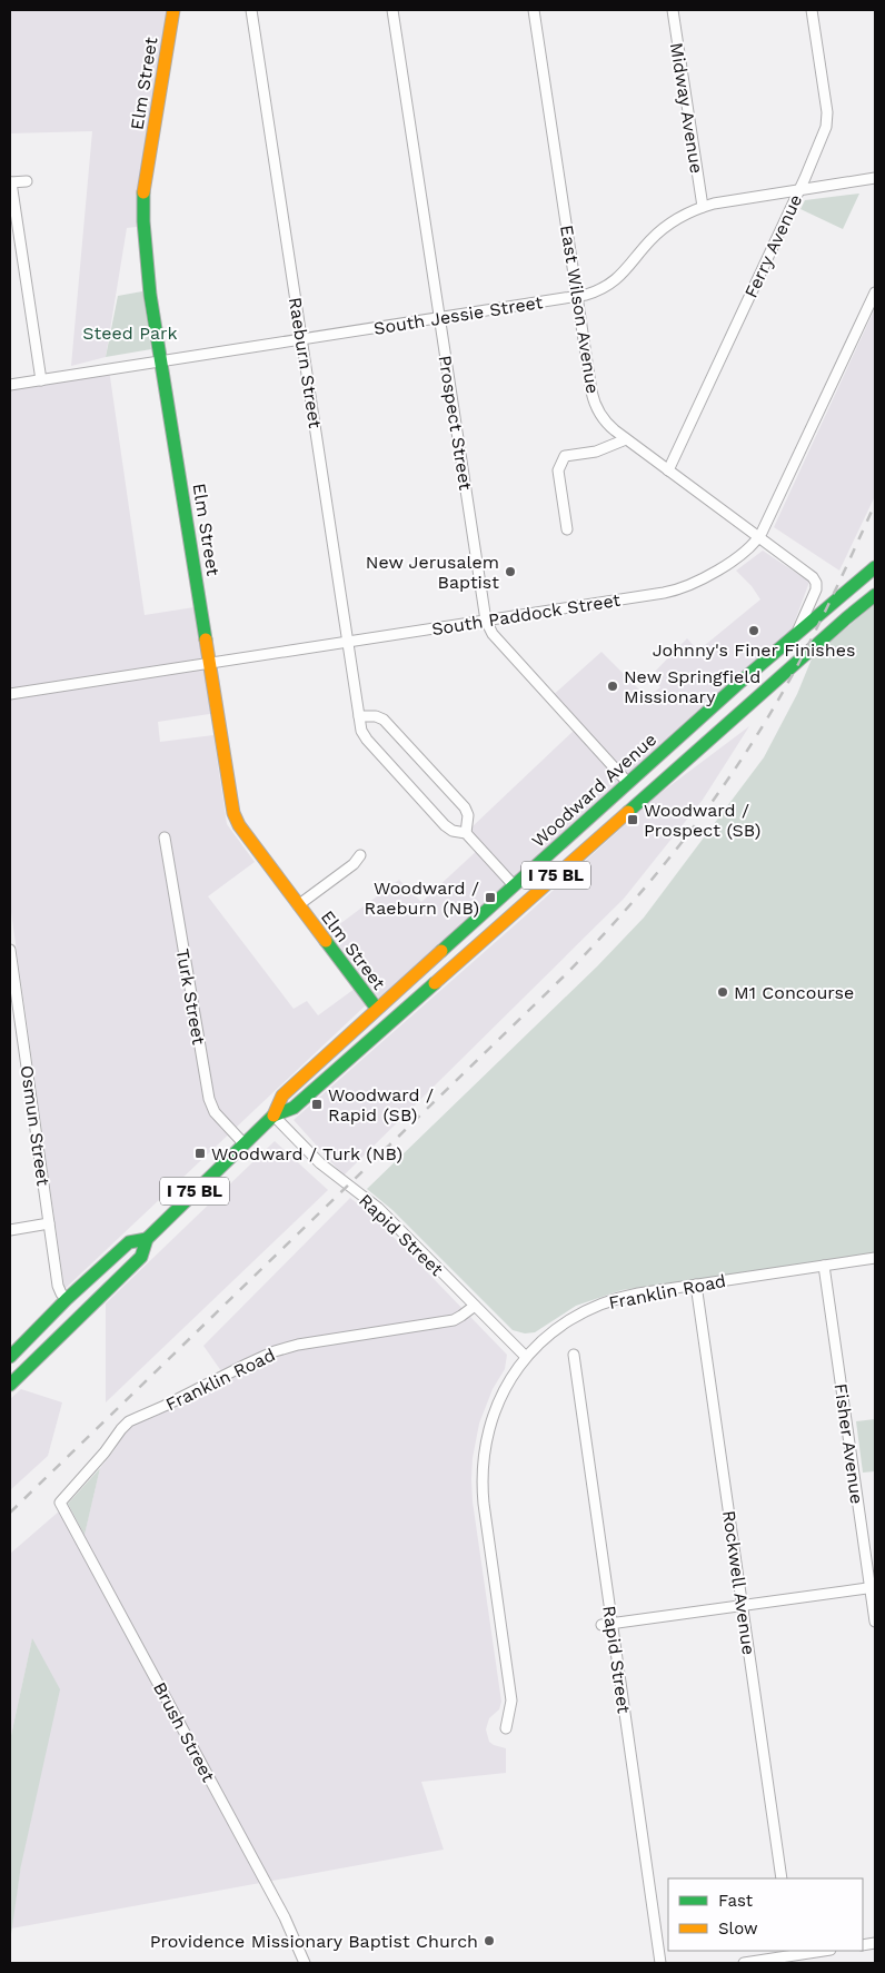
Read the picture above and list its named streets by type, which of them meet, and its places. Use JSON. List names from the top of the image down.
{
  "streets": {
    "main road": ["Elm Street", "Woodward Avenue", "I 75 BL"],
    "street": [
      "Midway Avenue",
      "Ferry Avenue",
      "East Wilson Avenue",
      "South Jessie Street",
      "Raeburn Street",
      "Prospect Street",
      "South Paddock Street",
      "Turk Street",
      "Osmun Street",
      "Rapid Street",
      "Franklin Road",
      "Fisher Avenue",
      "Rockwell Avenue",
      "Brush Street"
    ]
  },
  "crossings": [
    ["Elm Street", "South Jessie Street"],
    ["Elm Street", "South Paddock Street"],
    ["Elm Street", "Woodward Avenue"],
    ["Midway Avenue", "South Jessie Street"],
    ["Ferry Avenue", "East Wilson Avenue"],
    ["Ferry Avenue", "South Jessie Street"],
    ["East Wilson Avenue", "South Jessie Street"],
    ["East Wilson Avenue", "South Paddock Street"],
    ["East Wilson Avenue", "Woodward Avenue"],
    ["South Jessie Street", "Raeburn Street"],
    ["South Jessie Street", "Prospect Street"],
    ["Raeburn Street", "South Paddock Street"],
    ["Raeburn Street", "Woodward Avenue"],
    ["Prospect Street", "South Paddock Street"],
    ["Prospect Street", "Woodward Avenue"],
    ["Woodward Avenue", "Turk Street"],
    ["Woodward Avenue", "Osmun Street"],
    ["Woodward Avenue", "Rapid Street"],
    ["Rapid Street", "Franklin Road"],
    ["Franklin Road", "Fisher Avenue"],
    ["Franklin Road", "Rockwell Avenue"],
    ["Franklin Road", "Brush Street"]
  ],
  "parks": ["Steed Park"],
  "places": {
    "other": [
      "New Jerusalem Baptist",
      "Johnny's Finer Finishes",
      "New Springfield Missionary",
      "M1 Concourse",
      "Providence Missionary Baptist Church"
    ],
    "transit": [
      "Woodward / Prospect (SB)",
      "Woodward / Raeburn (NB)",
      "Woodward / Rapid (SB)",
      "Woodward / Turk (NB)"
    ]
  },
  "legend": ["Fast", "Slow"]
}
